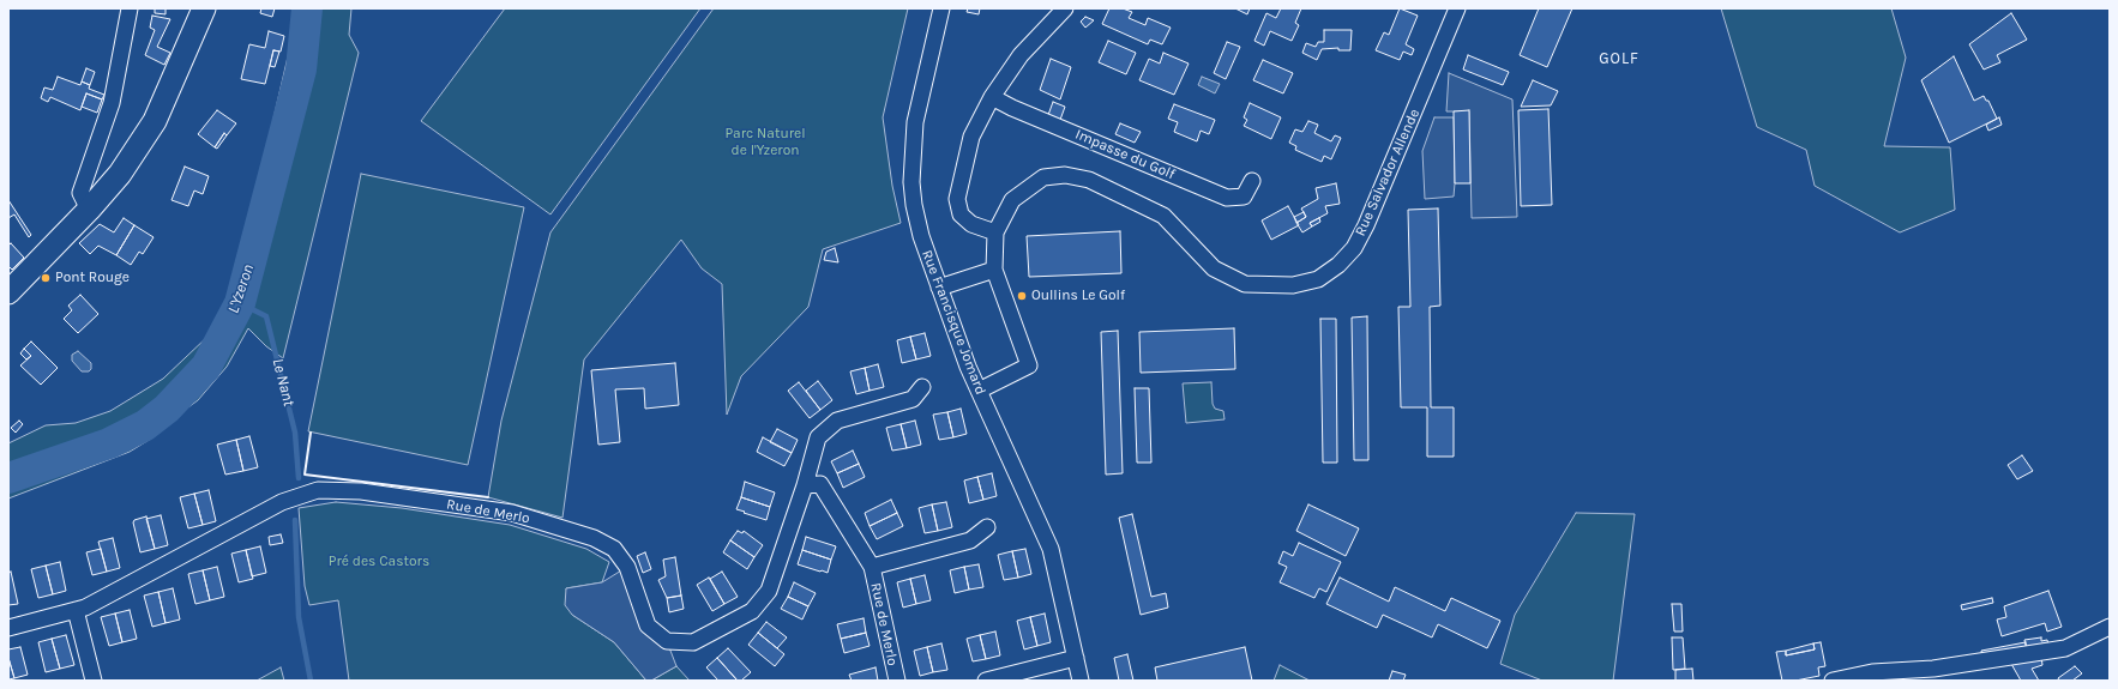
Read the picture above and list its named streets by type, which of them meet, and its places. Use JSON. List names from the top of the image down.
{
  "streets": {
    "street": [
      "Impasse du Golf",
      "Rue Salvador Allende",
      "Rue Francisque Jomard",
      "Rue de Merlo"
    ]
  },
  "crossings": [
    ["Rue Salvador Allende", "Rue Francisque Jomard"]
  ],
  "districts": ["GOLF"],
  "water": ["L'Yzeron", "Le Nant"],
  "parks": ["Parc Naturel de l'Yzeron", "Pré des Castors"],
  "places": ["Pont Rouge", "Oullins Le Golf"]
}
